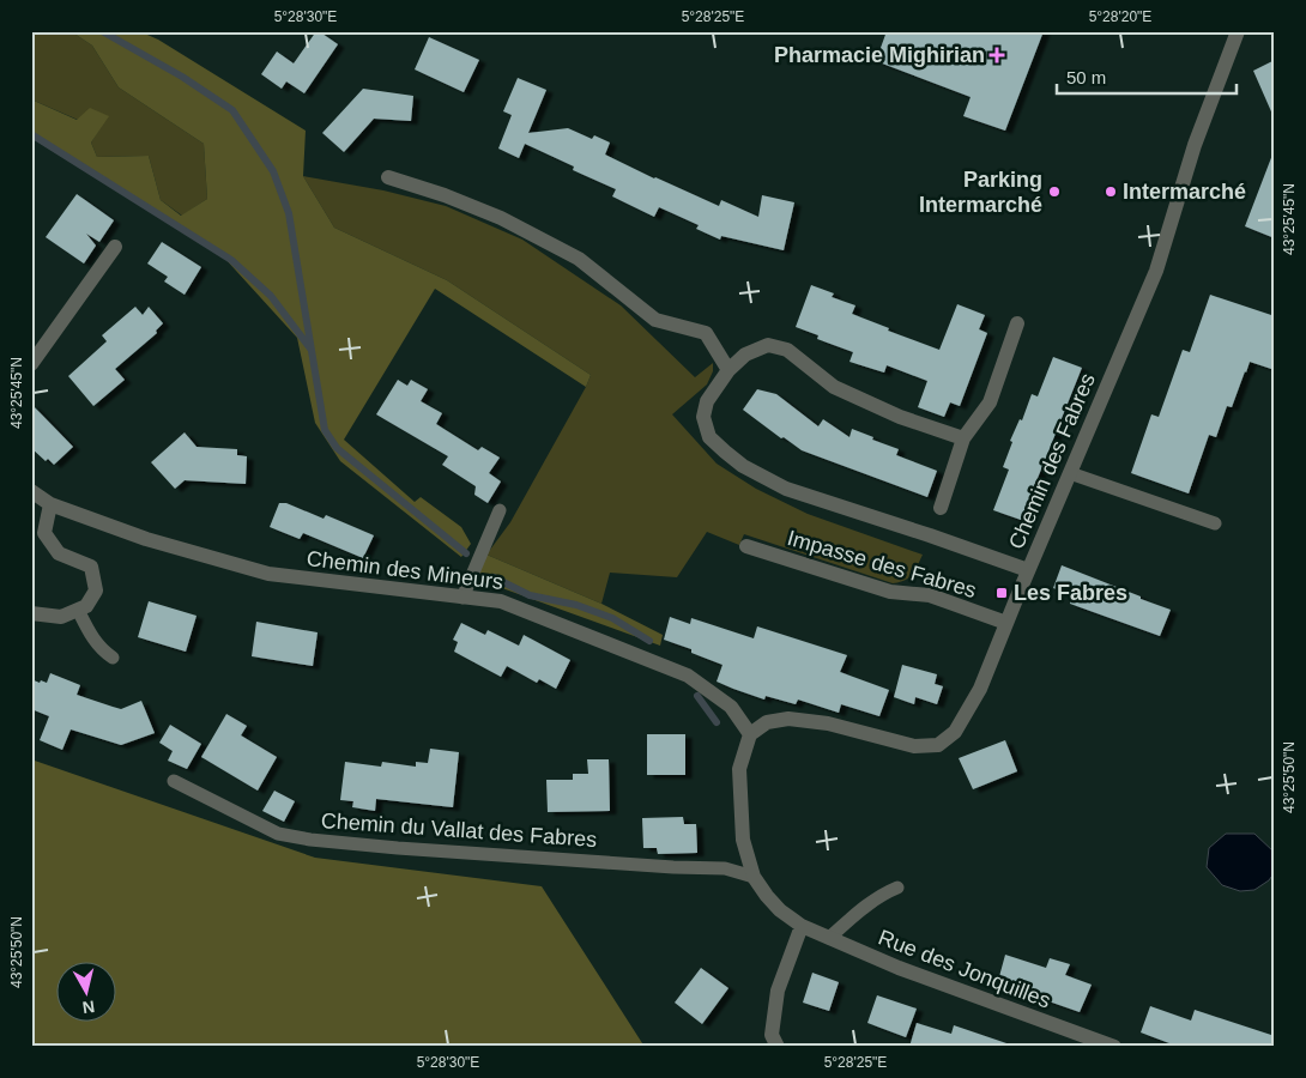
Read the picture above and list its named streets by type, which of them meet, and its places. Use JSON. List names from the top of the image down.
{
  "streets": {
    "street": [
      "Chemin des Fabres",
      "Impasse des Fabres",
      "Chemin des Mineurs",
      "Rue des Jonquilles"
    ],
    "lane": ["Chemin du Vallat des Fabres"]
  },
  "crossings": [
    ["Chemin des Fabres", "Impasse des Fabres"],
    ["Chemin des Fabres", "Chemin des Mineurs"]
  ],
  "places": {
    "health": ["Pharmacie Mighirian"],
    "other": ["Parking Intermarché", "Intermarché"],
    "transit": ["Les Fabres"]
  },
  "scale_bar": "50 m",
  "north": "bottom",
  "coordinates": [
    "5°28'30\"E",
    "5°28'25\"E",
    "5°28'20\"E",
    "43°25'45\"N",
    "43°25'50\"N"
  ]
}
